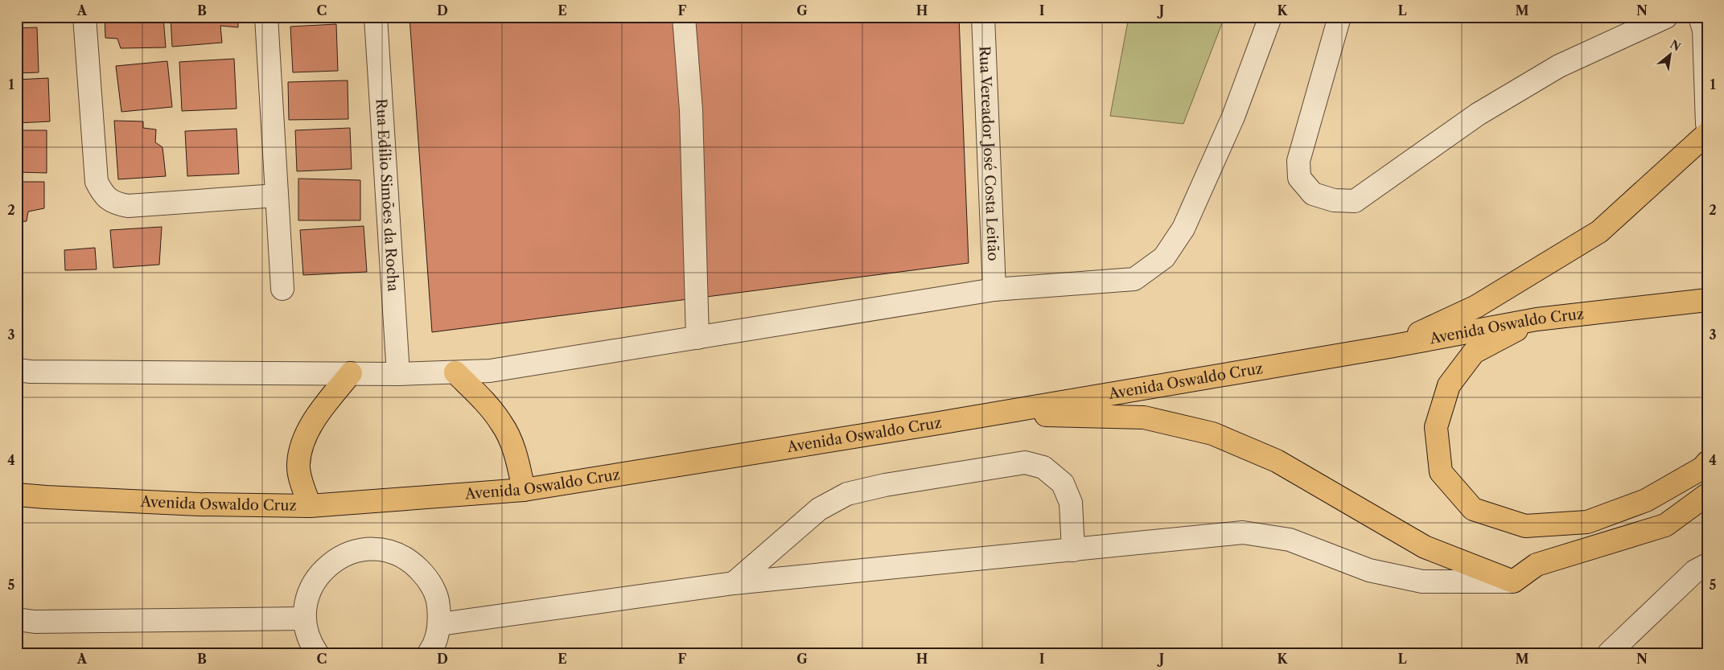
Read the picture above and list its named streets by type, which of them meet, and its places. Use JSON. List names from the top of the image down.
{
  "streets": {
    "highway": ["Avenida Oswaldo Cruz"],
    "street": ["Rua Vereador José Costa Leitão", "Rua Edílio Simões da Rocha"]
  },
  "north": "top right",
  "grid": {
    "columns": [
      "A",
      "B",
      "C",
      "D",
      "E",
      "F",
      "G",
      "H",
      "I",
      "J",
      "K",
      "L",
      "M",
      "N"
    ],
    "rows": [
      "1",
      "2",
      "3",
      "4",
      "5"
    ]
  }
}
